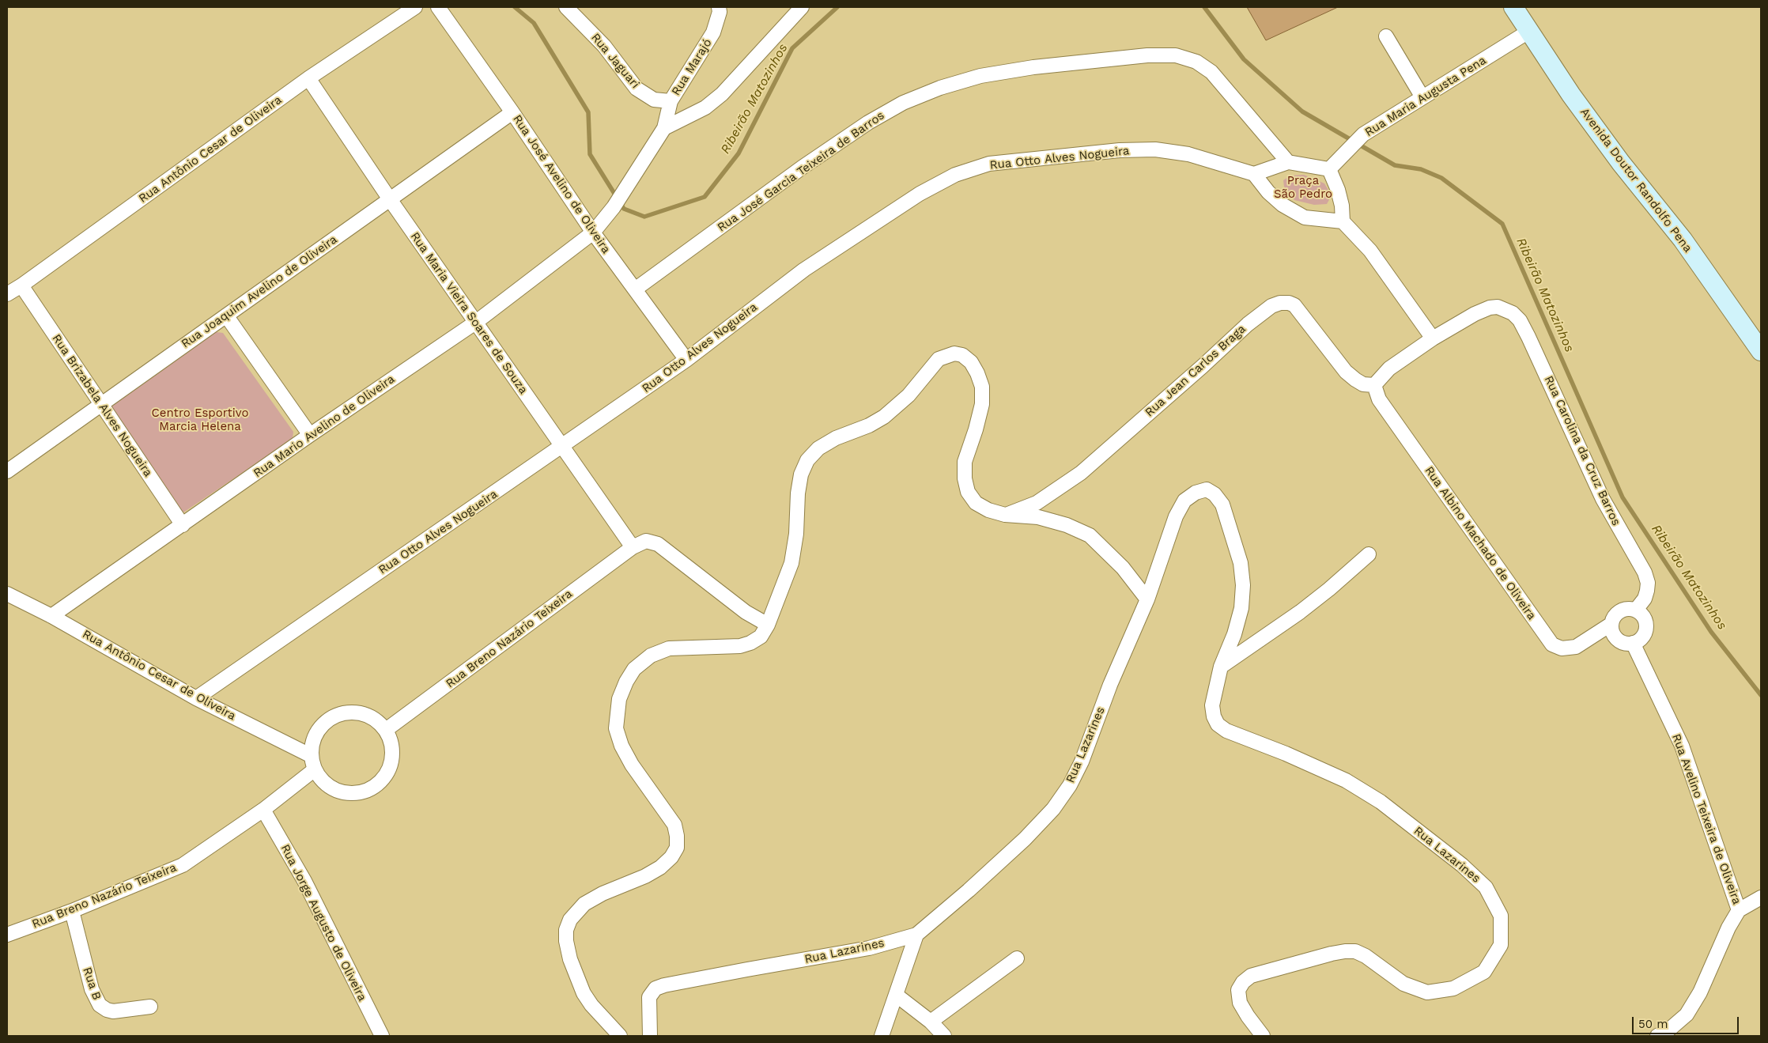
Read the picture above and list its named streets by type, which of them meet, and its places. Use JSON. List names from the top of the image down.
{
  "streets": {
    "main road": ["Avenida Doutor Randolfo Pena"],
    "street": [
      "Rua Jaguari",
      "Rua Marajó",
      "Rua Maria Augusta Pena",
      "Rua Antônio Cesar de Oliveira",
      "Rua Otto Alves Nogueira",
      "Rua José Garcia Teixeira de Barros",
      "Rua José Avelino de Oliveira",
      "Rua Joaquim Avelino de Oliveira",
      "Rua Maria Vieira Soares de Souza",
      "Rua Jean Carlos Braga",
      "Rua Brizabela Alves Nogueira",
      "Rua Mario Avelino de Oliveira",
      "Rua Carolina da Cruz Barros",
      "Rua Albino Machado de Oliveira",
      "Rua Breno Nazário Teixeira",
      "Rua Lazarines",
      "Rua Avelino Teixeira de Oliveira",
      "Rua Jorge Augusto de Oliveira",
      "Rua B"
    ]
  },
  "crossings": [
    ["Rua Jaguari", "Rua Marajó"],
    ["Rua Marajó", "Rua Mario Avelino de Oliveira"],
    ["Rua Maria Augusta Pena", "Avenida Doutor Randolfo Pena"],
    ["Rua Antônio Cesar de Oliveira", "Rua Otto Alves Nogueira"],
    ["Rua Antônio Cesar de Oliveira", "Rua Maria Vieira Soares de Souza"],
    ["Rua Antônio Cesar de Oliveira", "Rua Brizabela Alves Nogueira"],
    ["Rua Antônio Cesar de Oliveira", "Rua Mario Avelino de Oliveira"],
    ["Rua Antônio Cesar de Oliveira", "Rua Breno Nazário Teixeira"],
    ["Rua Otto Alves Nogueira", "Rua José Avelino de Oliveira"],
    ["Rua Otto Alves Nogueira", "Rua Maria Vieira Soares de Souza"],
    ["Rua José Garcia Teixeira de Barros", "Rua José Avelino de Oliveira"],
    ["Rua José Avelino de Oliveira", "Rua Joaquim Avelino de Oliveira"],
    ["Rua José Avelino de Oliveira", "Rua Mario Avelino de Oliveira"],
    ["Rua Joaquim Avelino de Oliveira", "Rua Maria Vieira Soares de Souza"],
    ["Rua Joaquim Avelino de Oliveira", "Rua Brizabela Alves Nogueira"],
    ["Rua Maria Vieira Soares de Souza", "Rua Mario Avelino de Oliveira"],
    ["Rua Maria Vieira Soares de Souza", "Rua Breno Nazário Teixeira"],
    ["Rua Jean Carlos Braga", "Rua Albino Machado de Oliveira"],
    ["Rua Brizabela Alves Nogueira", "Rua Mario Avelino de Oliveira"],
    ["Rua Carolina da Cruz Barros", "Rua Albino Machado de Oliveira"],
    ["Rua Carolina da Cruz Barros", "Rua Avelino Teixeira de Oliveira"],
    ["Rua Albino Machado de Oliveira", "Rua Avelino Teixeira de Oliveira"],
    ["Rua Breno Nazário Teixeira", "Rua Jorge Augusto de Oliveira"],
    ["Rua Breno Nazário Teixeira", "Rua B"]
  ],
  "water": ["Ribeirão Matozinhos"],
  "parks": ["Praça São Pedro", "Centro Esportivo Marcia Helena"],
  "scale_bar": "50 m"
}
